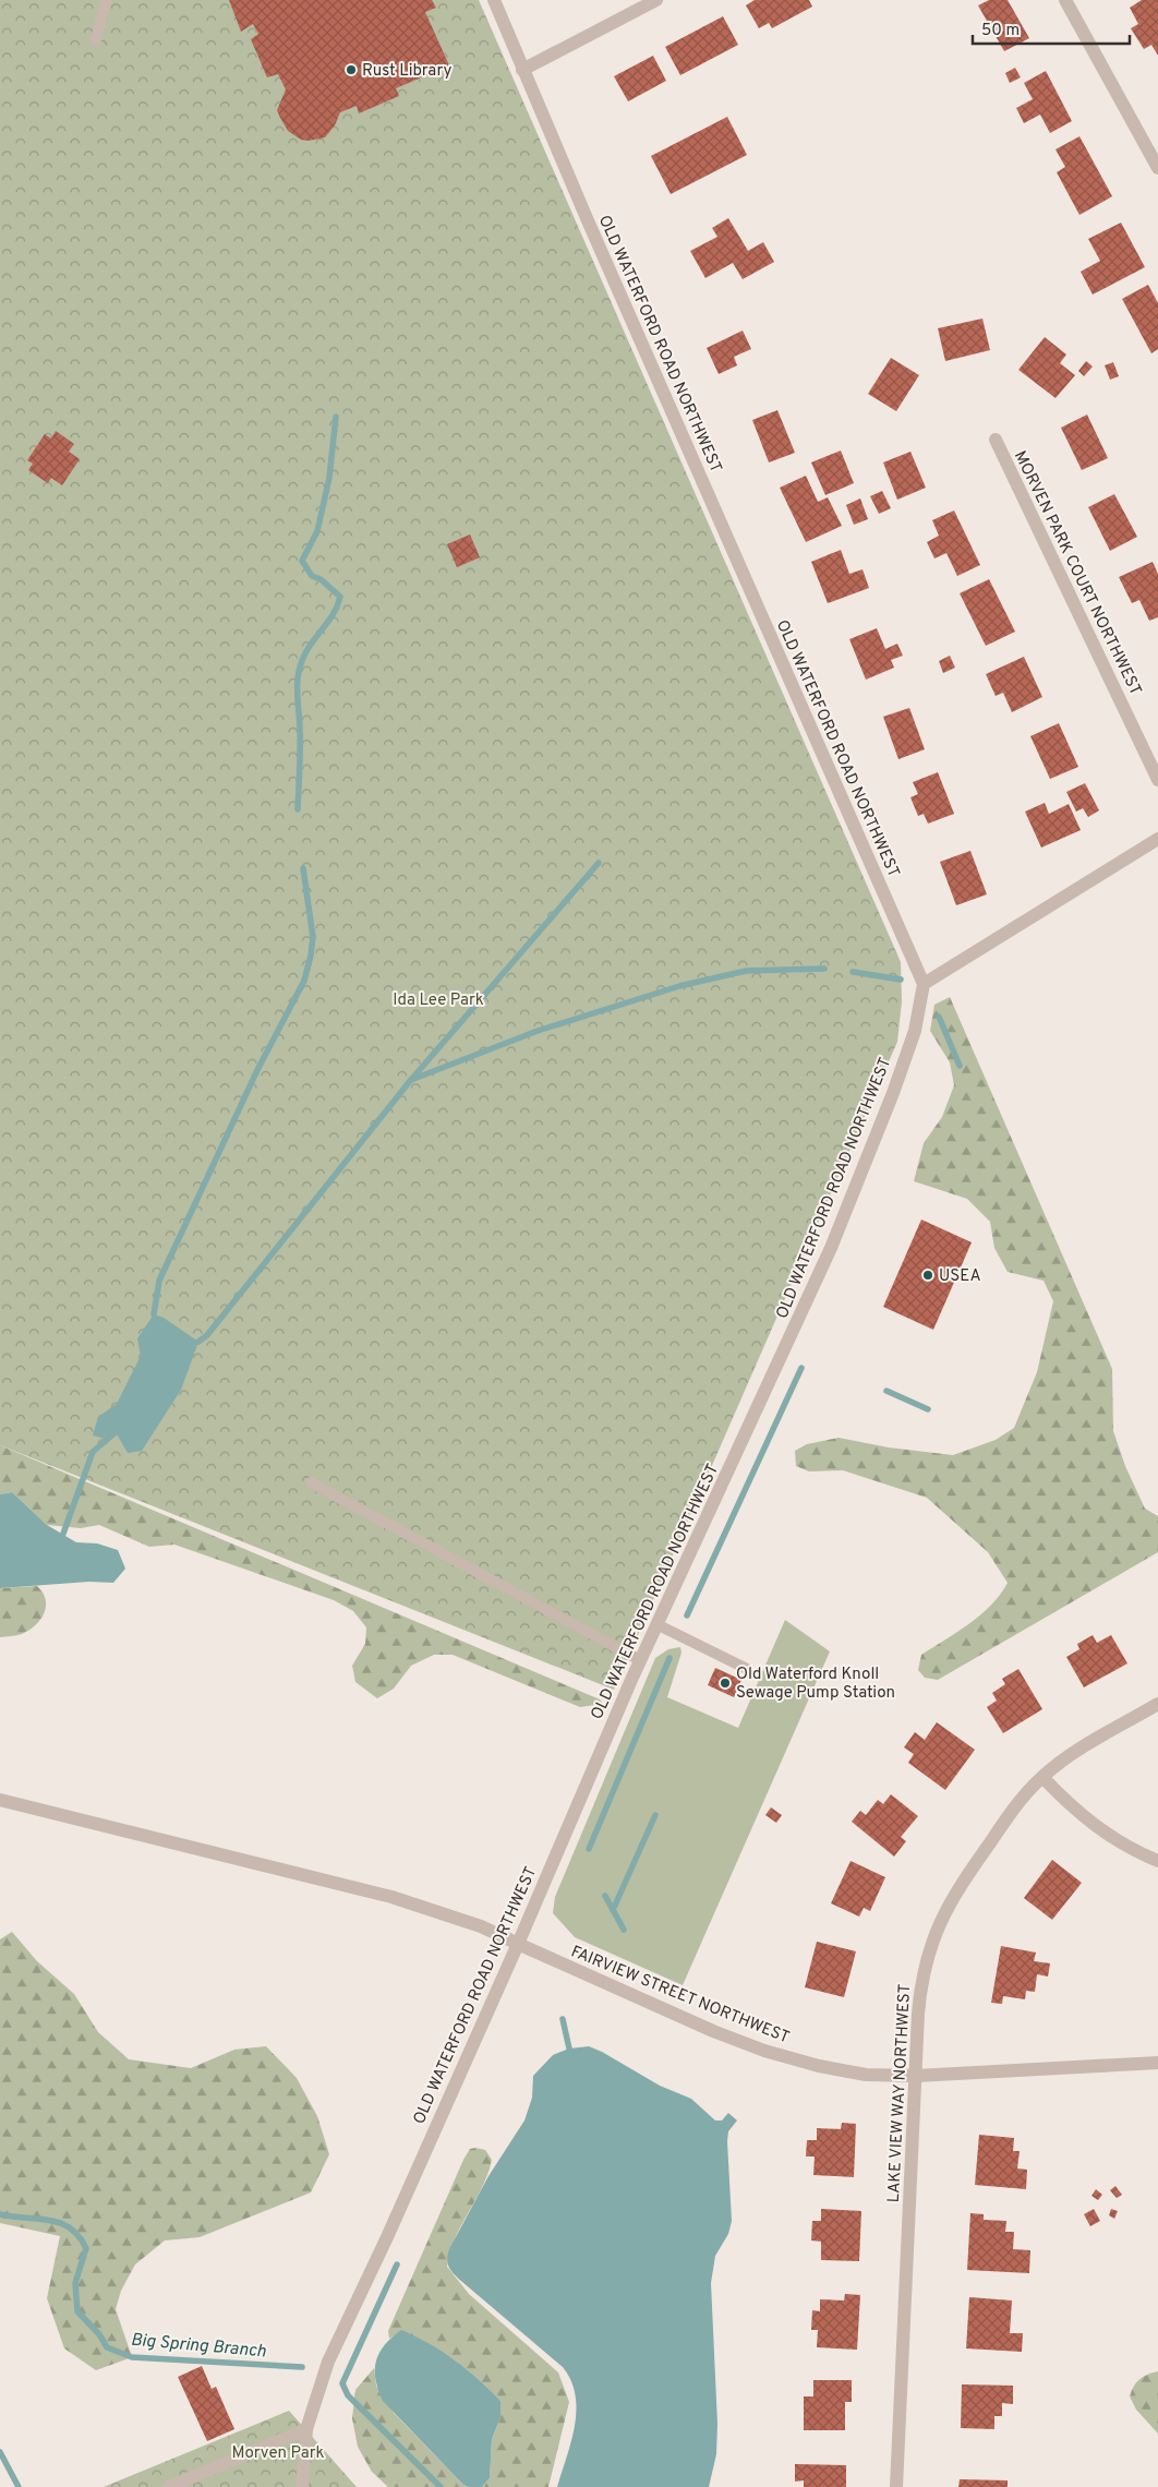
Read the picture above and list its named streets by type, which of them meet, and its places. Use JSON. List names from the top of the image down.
{
  "streets": {
    "street": [
      "OLD WATERFORD ROAD NORTHWEST",
      "MORVEN PARK COURT NORTHWEST",
      "FAIRVIEW STREET NORTHWEST",
      "LAKE VIEW WAY NORTHWEST"
    ]
  },
  "crossings": [
    ["OLD WATERFORD ROAD NORTHWEST", "FAIRVIEW STREET NORTHWEST"],
    ["FAIRVIEW STREET NORTHWEST", "LAKE VIEW WAY NORTHWEST"]
  ],
  "water": ["Big Spring Branch"],
  "parks": ["Ida Lee Park", "Morven Park"],
  "places": ["Rust Library", "USEA", "Old Waterford Knoll Sewage Pump Station"],
  "scale_bar": "50 m"
}
